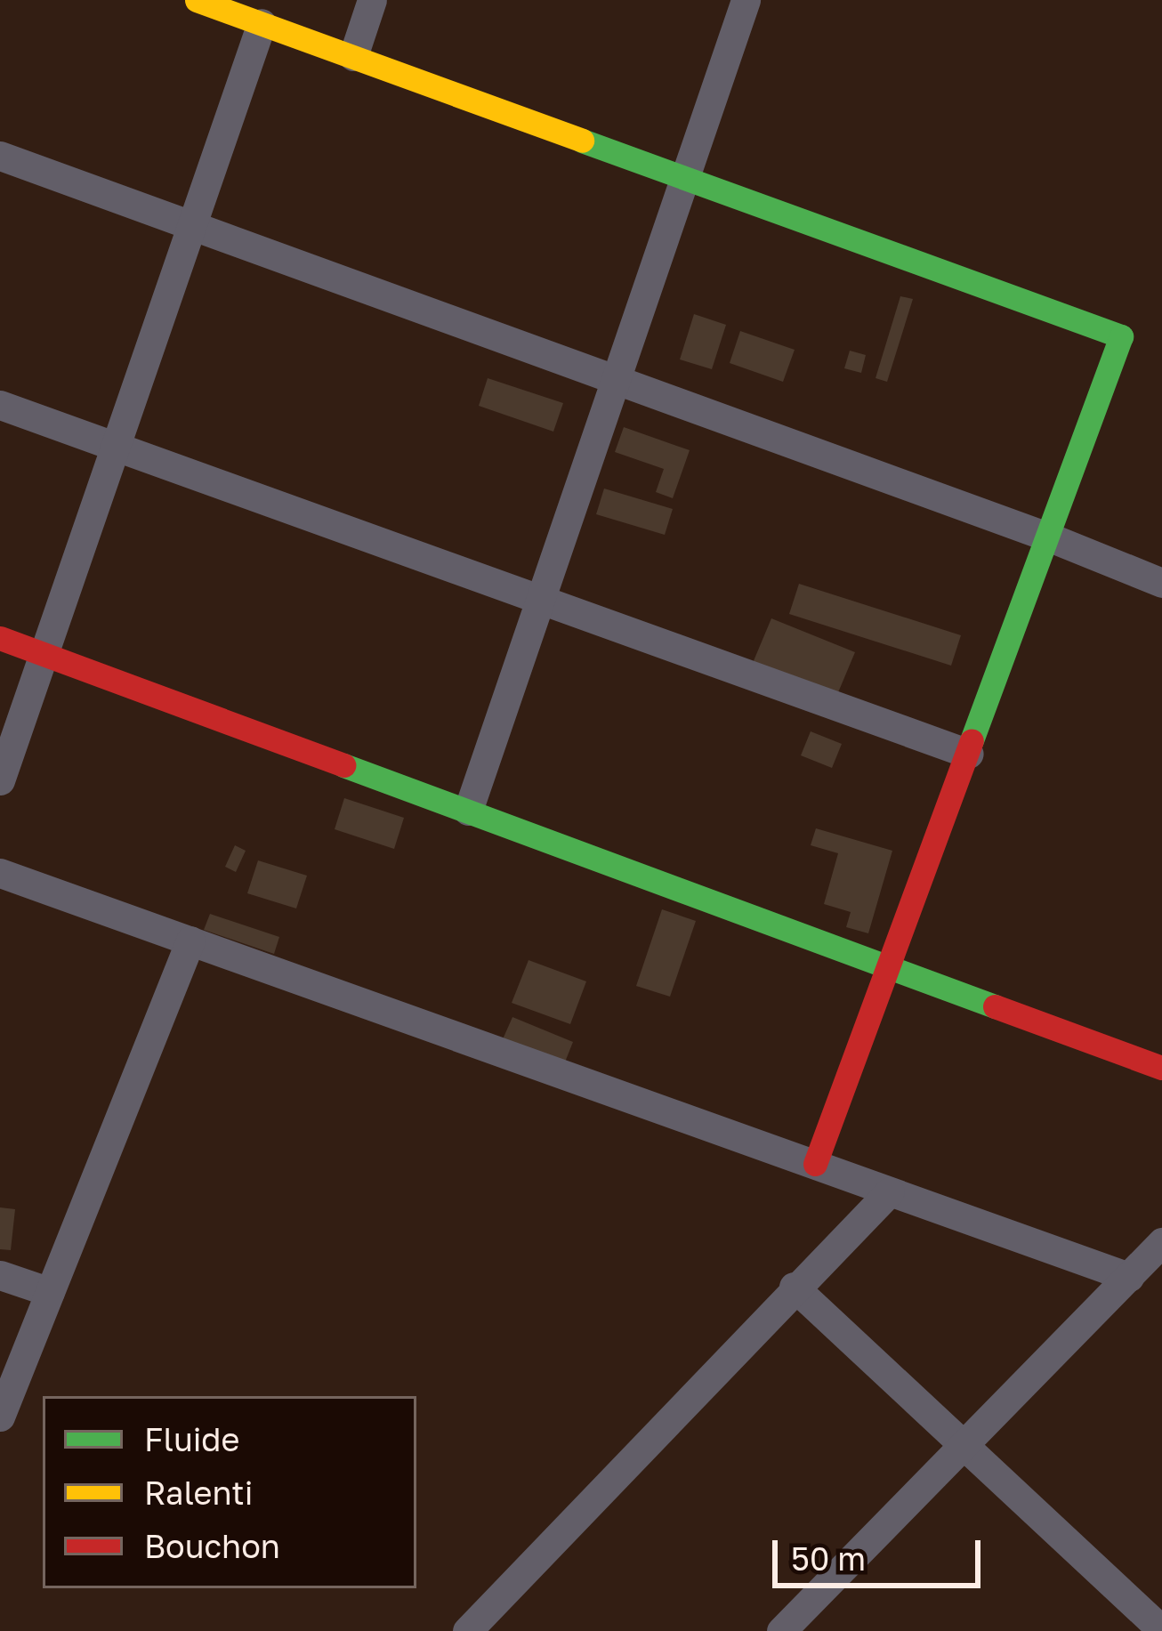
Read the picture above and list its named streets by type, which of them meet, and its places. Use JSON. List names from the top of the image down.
{
  "legend": ["Fluide", "Ralenti", "Bouchon"],
  "scale_bar": "50 m"
}
